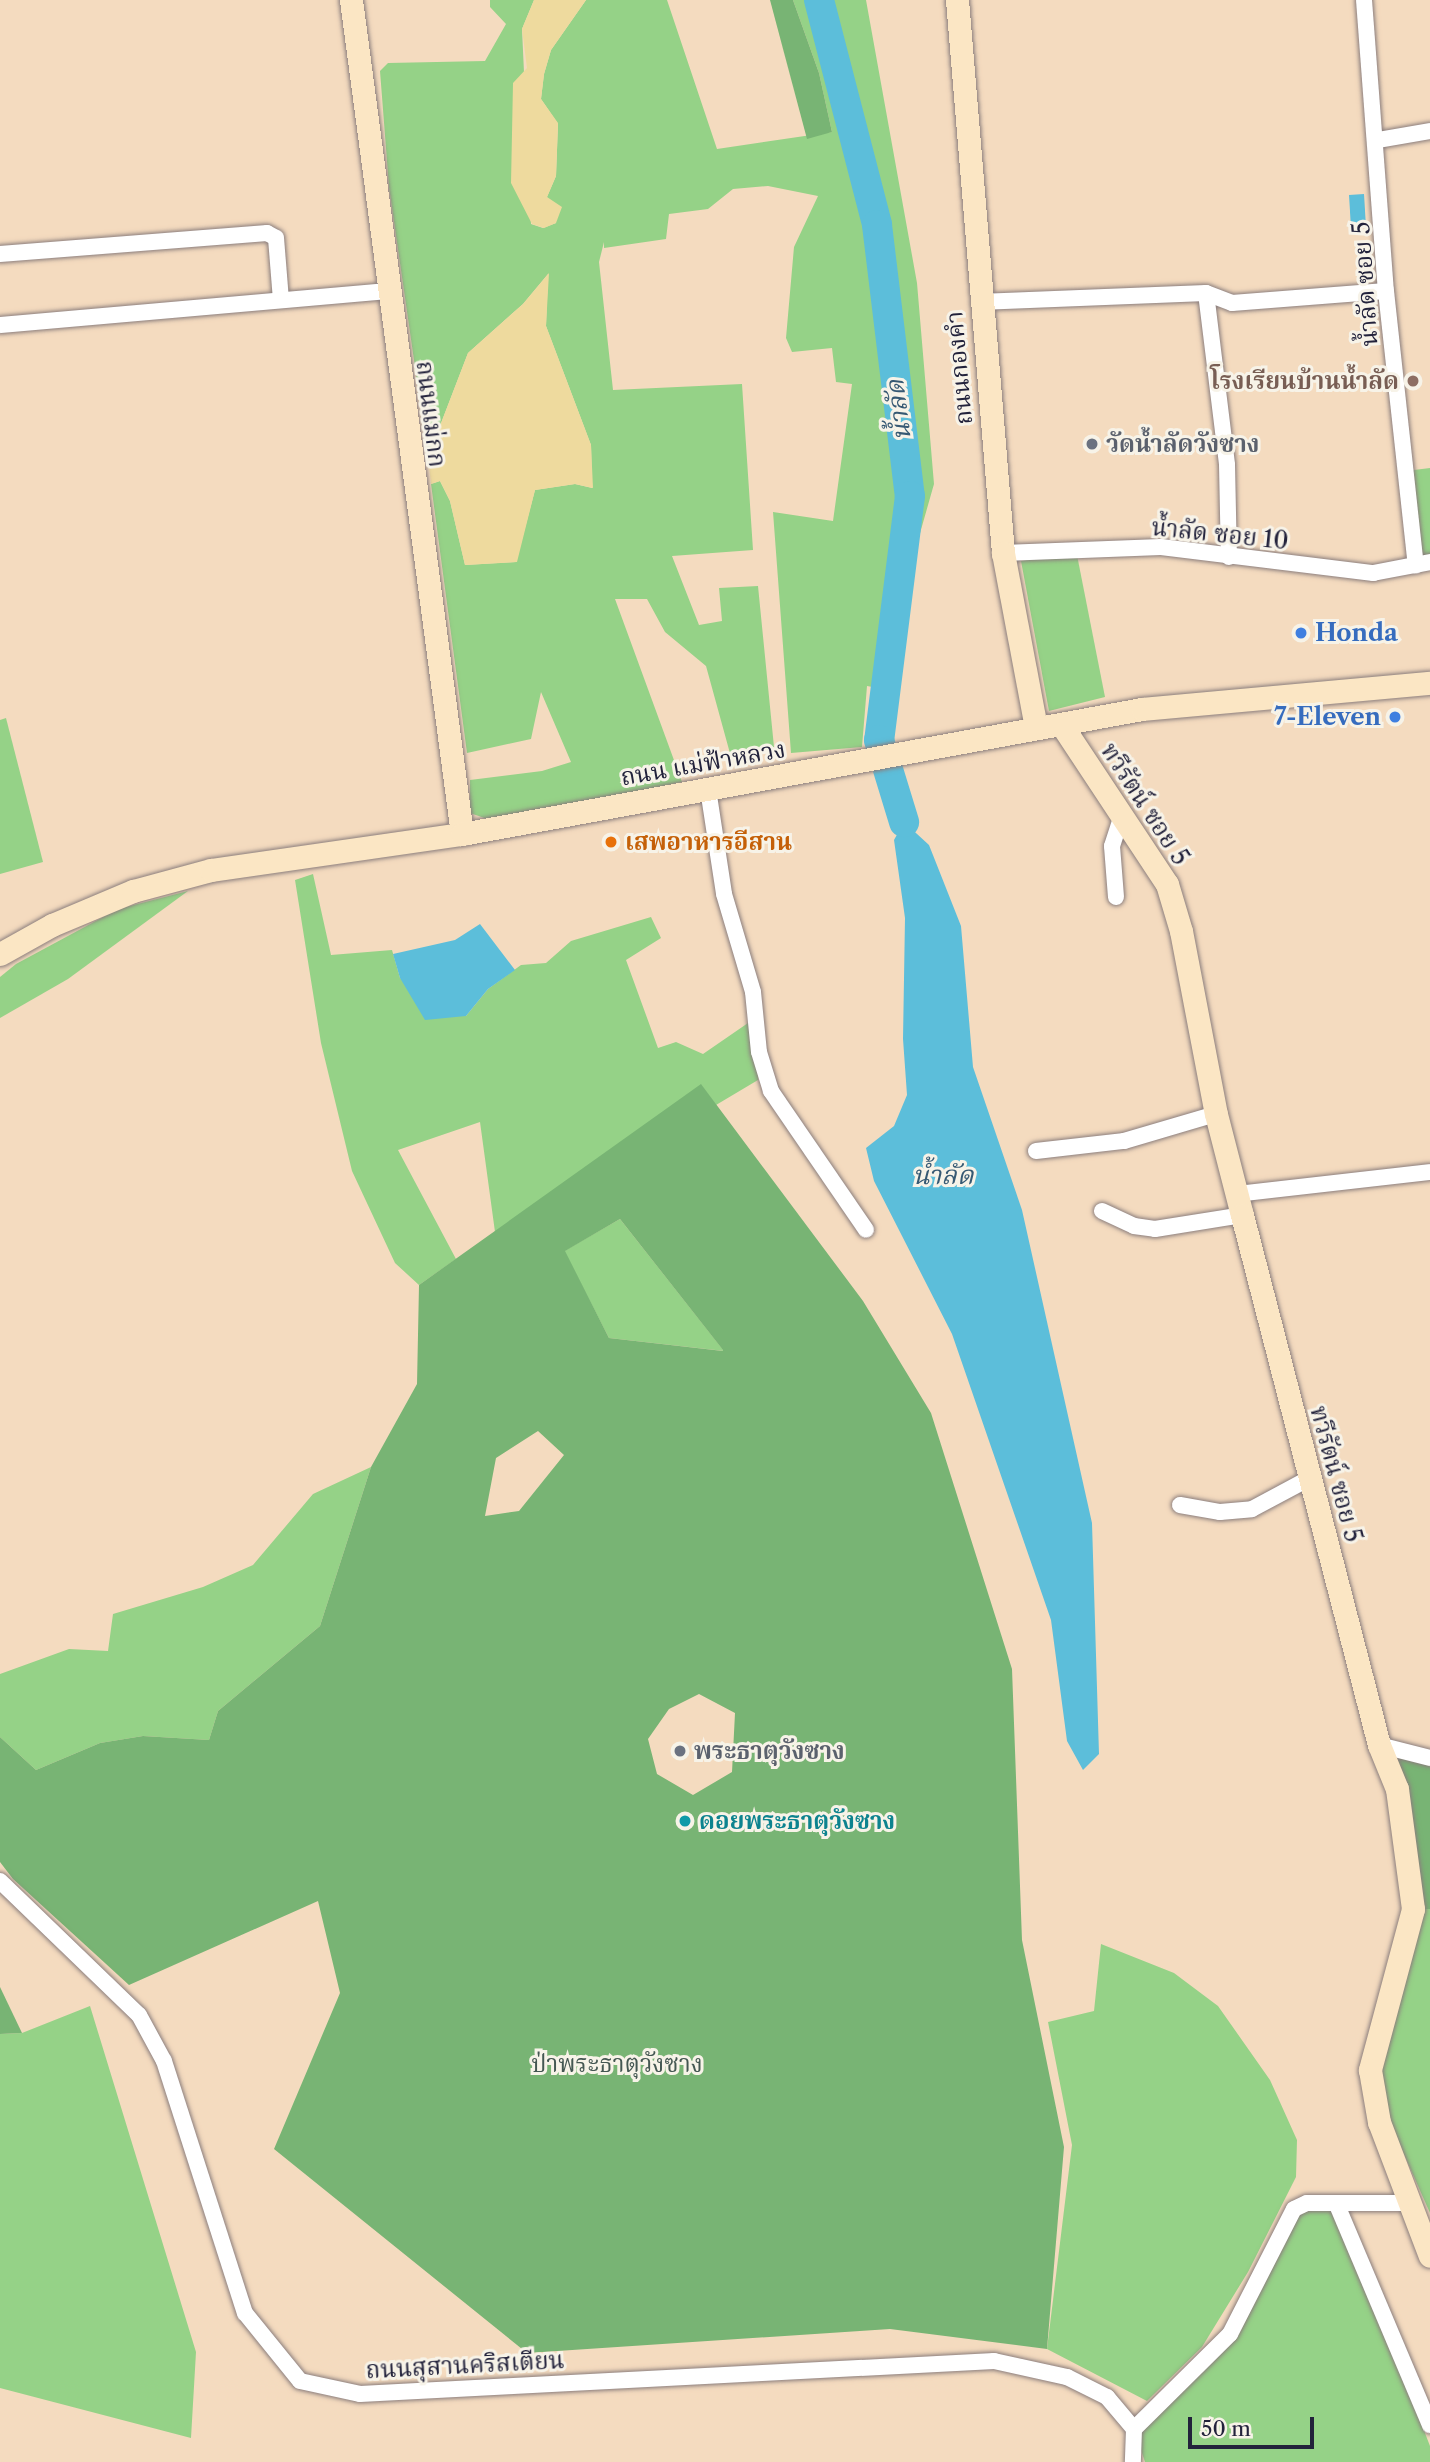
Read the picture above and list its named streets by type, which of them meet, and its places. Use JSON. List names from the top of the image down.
{
  "streets": {
    "street": [
      "น้ำลัด ซอย 5",
      "ถนนกองคำ",
      "ถนนแม่กก",
      "น้ำลัด ซอย 10",
      "ถนน แม่ฟ้าหลวง",
      "ทวีรัตน์ ซอย 5",
      "ถนนสุสานคริสเตียน"
    ]
  },
  "crossings": [
    ["น้ำลัด ซอย 5", "น้ำลัด ซอย 10"],
    ["ถนนกองคำ", "น้ำลัด ซอย 10"],
    ["ถนนกองคำ", "ถนน แม่ฟ้าหลวง"],
    ["ถนนแม่กก", "ถนน แม่ฟ้าหลวง"],
    ["ถนน แม่ฟ้าหลวง", "ทวีรัตน์ ซอย 5"]
  ],
  "water": ["น้ำลัด"],
  "parks": ["ป่าพระธาตุวังซาง"],
  "places": [
    "โรงเรียนบ้านน้ำลัด",
    "วัดน้ำลัดวังซาง",
    "Honda",
    "7-Eleven",
    "เสพอาหารอีสาน",
    "พระธาตุวังซาง",
    "ดอยพระธาตุวังซาง"
  ],
  "scale_bar": "50 m"
}
